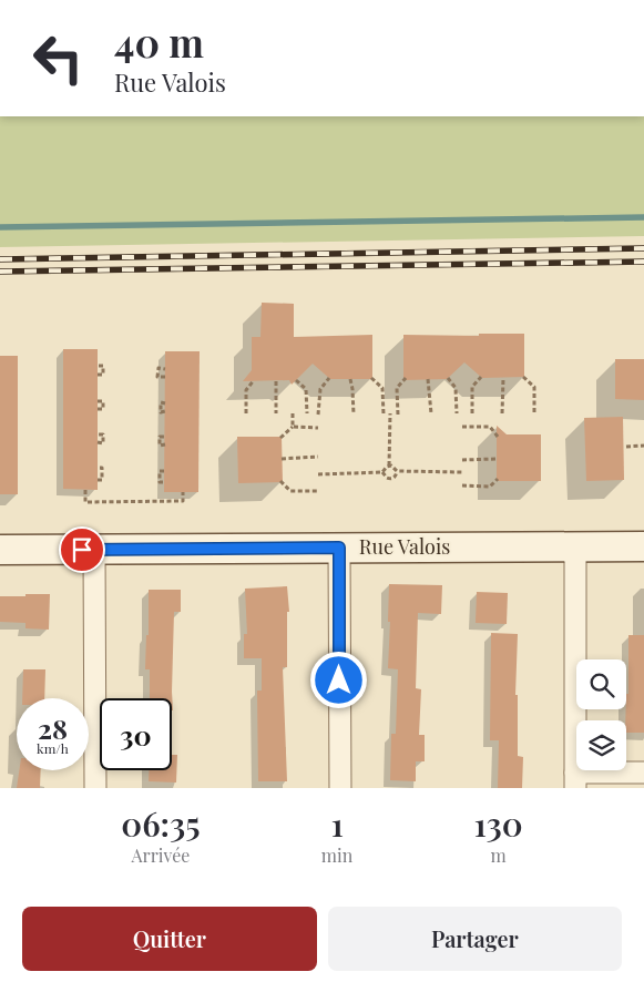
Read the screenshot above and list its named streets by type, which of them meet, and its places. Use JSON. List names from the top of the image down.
{
  "streets": {
    "street": ["Rue Valois"]
  },
  "page": {
    "turn": ["40 m", "Rue Valois"],
    "speed": "28 km/h",
    "limit": "30",
    "eta": [
      "06:35",
      "Arrivée",
      "1",
      "min",
      "130",
      "m"
    ],
    "buttons": ["Quitter", "Partager"]
  }
}
